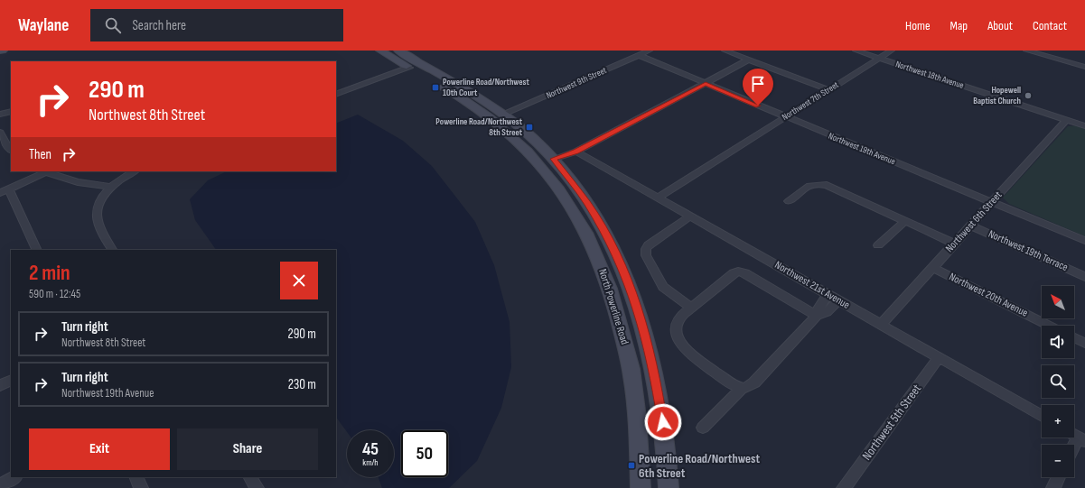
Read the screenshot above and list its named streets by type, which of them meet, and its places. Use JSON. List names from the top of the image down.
{
  "streets": {
    "main road": ["North Powerline Road"],
    "street": [
      "Northwest 18th Avenue",
      "Northwest 9th Street",
      "Northwest 7th Street",
      "Northwest 19th Avenue",
      "Northwest 6th Street",
      "Northwest 19th Terrace",
      "Northwest 21st Avenue",
      "Northwest 20th Avenue",
      "Northwest 5th Street"
    ]
  },
  "crossings": [
    ["Northwest 18th Avenue", "Northwest 7th Street"],
    ["Northwest 18th Avenue", "Northwest 6th Street"],
    ["Northwest 9th Street", "Northwest 19th Avenue"],
    ["Northwest 9th Street", "North Powerline Road"],
    ["Northwest 7th Street", "Northwest 19th Avenue"],
    ["Northwest 7th Street", "Northwest 21st Avenue"],
    ["Northwest 19th Avenue", "Northwest 6th Street"],
    ["Northwest 6th Street", "Northwest 19th Terrace"],
    ["Northwest 6th Street", "Northwest 21st Avenue"],
    ["Northwest 6th Street", "Northwest 20th Avenue"],
    ["Northwest 21st Avenue", "Northwest 5th Street"]
  ],
  "places": {
    "transit": ["Powerline Road/Northwest 10th Court", "Powerline Road/Northwest 8th Street", "Powerline Road/Northwest 6th Street"],
    "other": ["Hopewell Baptist Church"]
  },
  "north": "top left",
  "page": {
    "header": "Waylane",
    "search": "Search here",
    "nav": [
      "Home",
      "Map",
      "About",
      "Contact"
    ],
    "turn": ["290 m", "Northwest 8th Street"],
    "then": "Then",
    "heading": ["2 min", "590 m · 12:45"],
    "map_buttons": ["+", "−"],
    "list": [
      {
        "name": "Turn right",
        "note": "Northwest 8th Street",
        "value": "290 m"
      },
      {
        "name": "Turn right",
        "note": "Northwest 19th Avenue",
        "value": "230 m"
      }
    ],
    "buttons": ["Exit", "Share"],
    "speed": "45 km/h",
    "limit": "50"
  }
}
